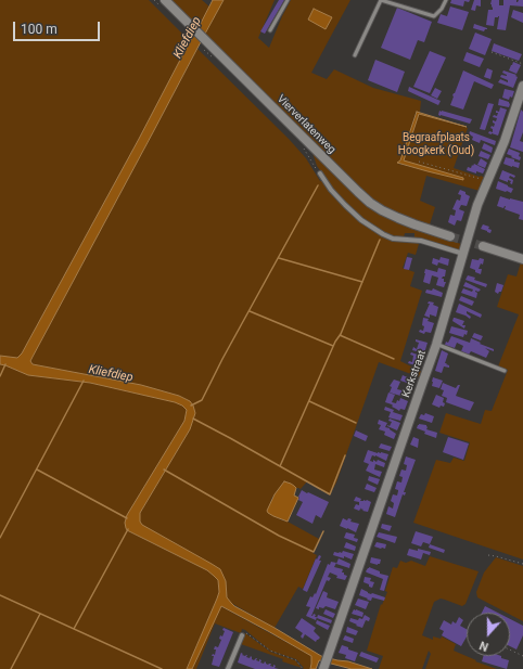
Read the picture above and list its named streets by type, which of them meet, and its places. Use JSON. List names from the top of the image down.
{
  "streets": {
    "street": ["Vierverlatenweg", "Kerkstraat"]
  },
  "water": ["Kliefdiep"],
  "parks": ["Begraafplaats Hoogkerk (Oud)"],
  "scale_bar": "100 m",
  "north": "bottom"
}
